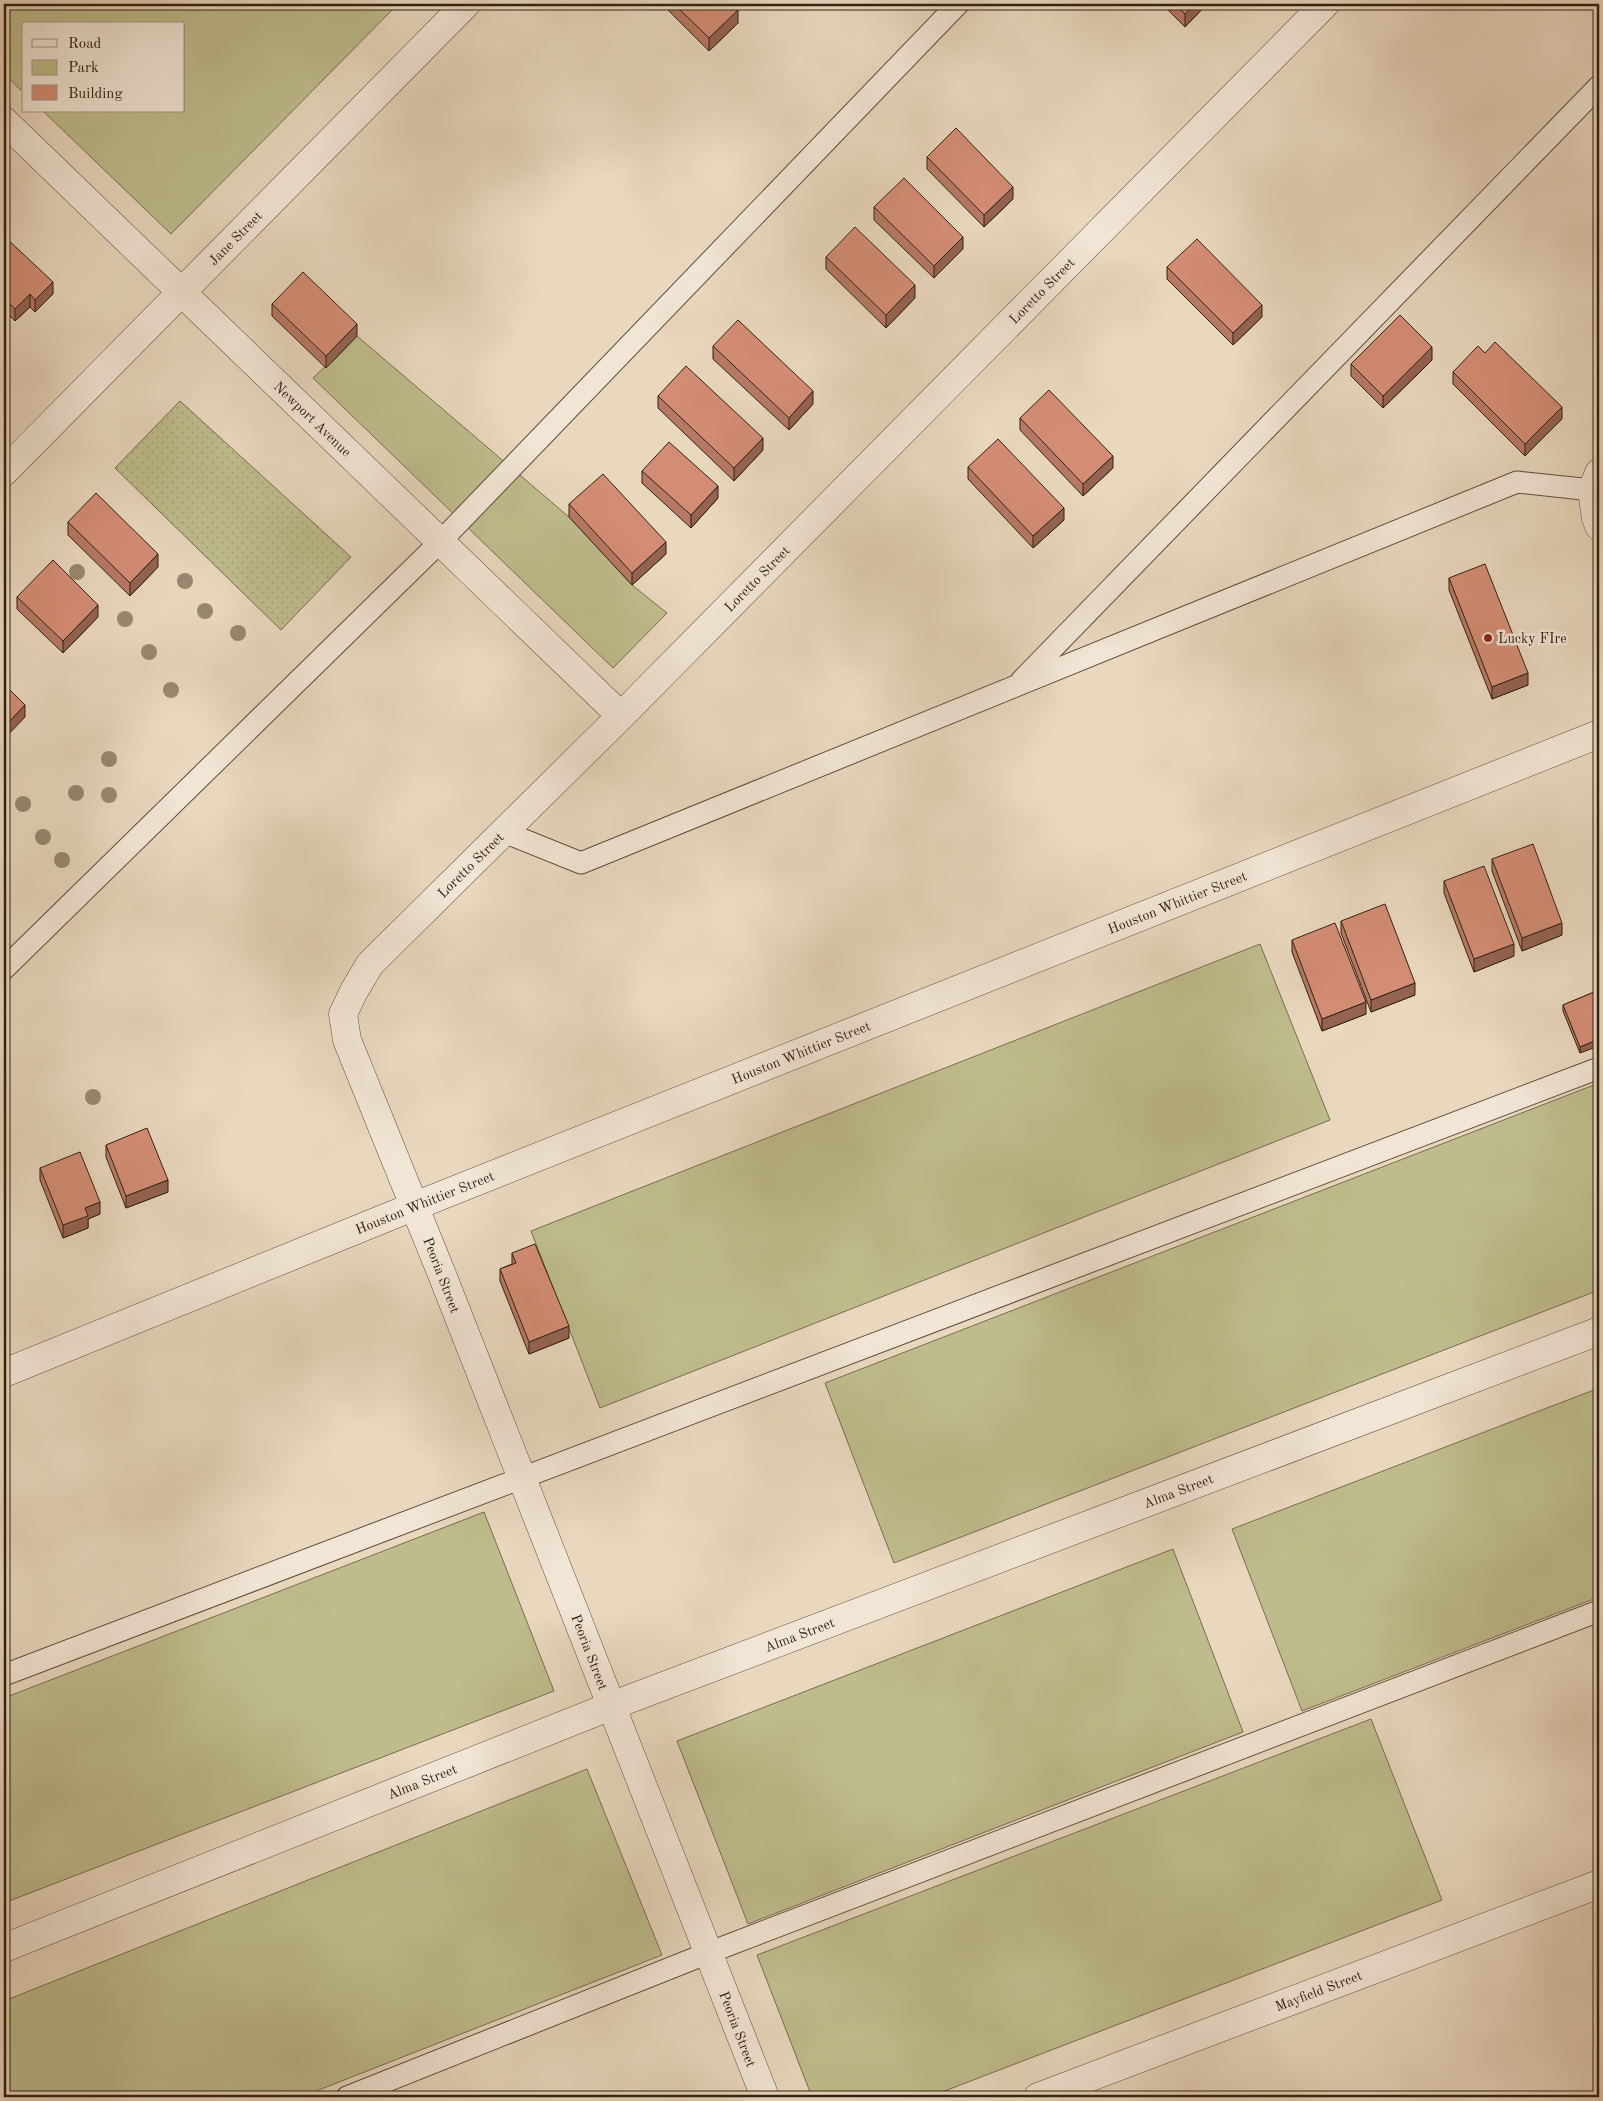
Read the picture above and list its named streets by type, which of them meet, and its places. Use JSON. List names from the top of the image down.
{
  "streets": {
    "street": [
      "Jane Street",
      "Loretto Street",
      "Newport Avenue",
      "Houston Whittier Street",
      "Peoria Street",
      "Alma Street",
      "Mayfield Street"
    ]
  },
  "crossings": [
    ["Jane Street", "Newport Avenue"],
    ["Loretto Street", "Newport Avenue"],
    ["Loretto Street", "Houston Whittier Street"],
    ["Loretto Street", "Peoria Street"],
    ["Houston Whittier Street", "Peoria Street"],
    ["Peoria Street", "Alma Street"]
  ],
  "places": ["Lucky FIre"],
  "legend": ["Road", "Park", "Building"]
}
